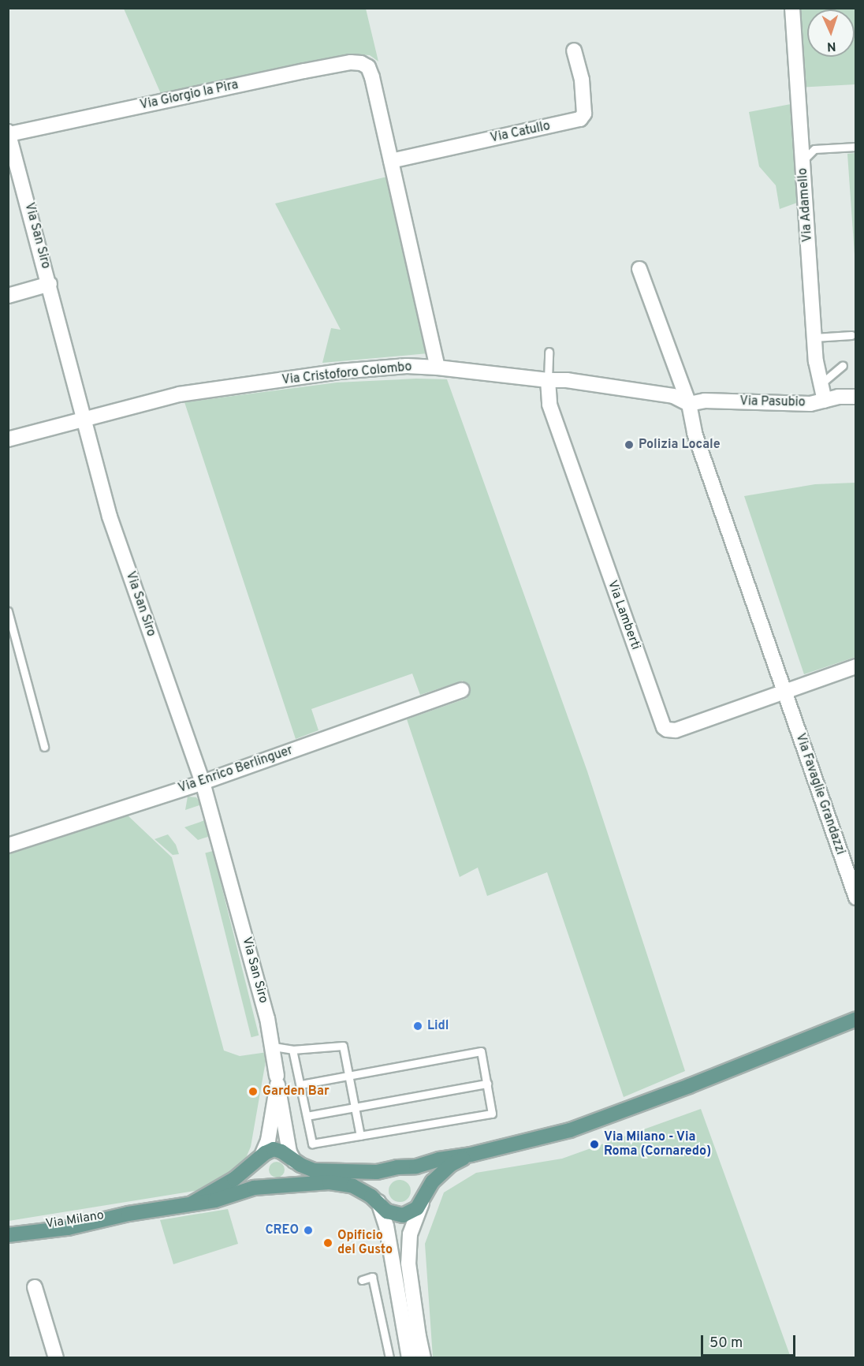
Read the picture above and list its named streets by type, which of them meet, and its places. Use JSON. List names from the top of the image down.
{
  "streets": {
    "main road": ["Via Milano"],
    "street": [
      "Via Giorgio la Pira",
      "Via Catullo",
      "Via Adamello",
      "Via San Siro",
      "Via Cristoforo Colombo",
      "Via Pasubio",
      "Via Lamberti",
      "Via Enrico Berlinguer",
      "Via Favaglie Grandazzi"
    ]
  },
  "crossings": [
    ["Via Giorgio la Pira", "Via Catullo"],
    ["Via Giorgio la Pira", "Via San Siro"],
    ["Via Adamello", "Via Pasubio"],
    ["Via San Siro", "Via Cristoforo Colombo"],
    ["Via San Siro", "Via Enrico Berlinguer"],
    ["Via Cristoforo Colombo", "Via Pasubio"],
    ["Via Cristoforo Colombo", "Via Lamberti"],
    ["Via Cristoforo Colombo", "Via Favaglie Grandazzi"],
    ["Via Pasubio", "Via Favaglie Grandazzi"],
    ["Via Lamberti", "Via Favaglie Grandazzi"]
  ],
  "places": [
    "Polizia Locale",
    "Lidl",
    "Garden Bar",
    "Via Milano - Via Roma (Cornaredo)",
    "CREO",
    "Opificio del Gusto"
  ],
  "scale_bar": "50 m",
  "north": "bottom"
}
